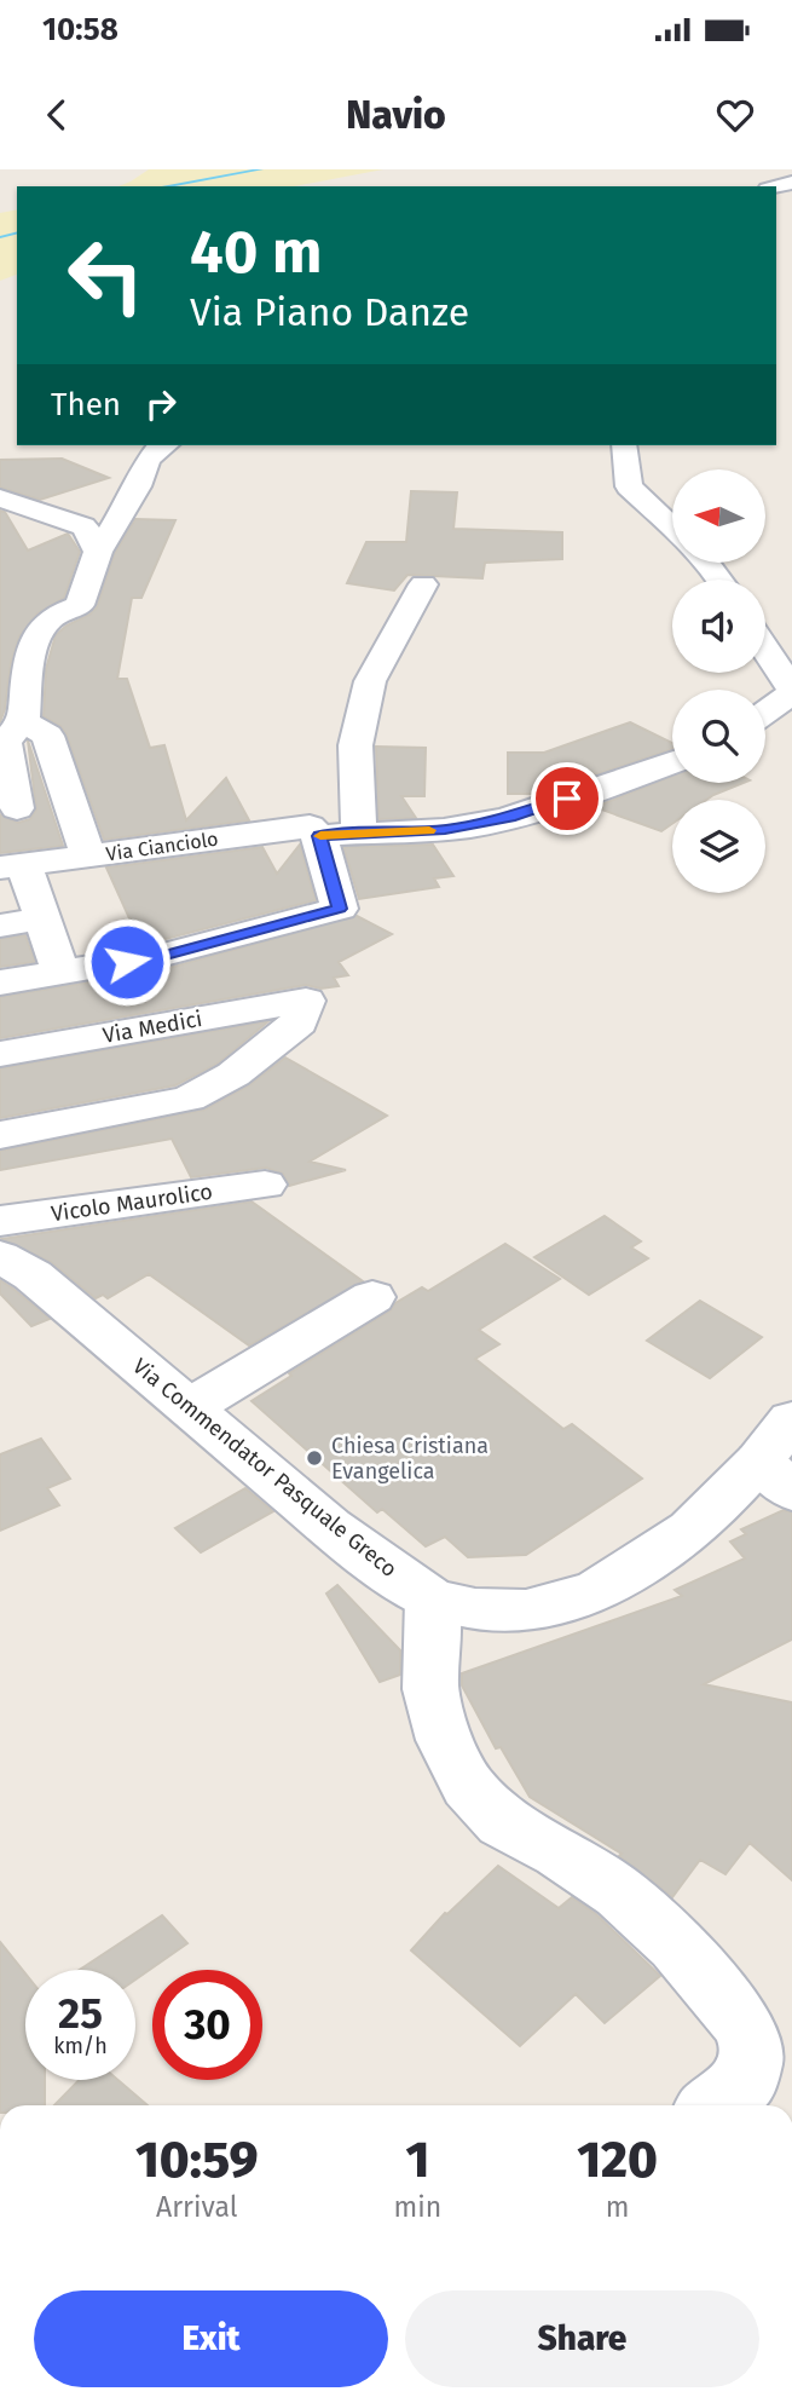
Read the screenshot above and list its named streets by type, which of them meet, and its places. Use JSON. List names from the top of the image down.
{
  "streets": {
    "street": [
      "Via Cianciolo",
      "Via Medici",
      "Vicolo Maurolico",
      "Via Commendator Pasquale Greco"
    ]
  },
  "places": ["Chiesa Cristiana Evangelica"],
  "north": "left",
  "page": {
    "status": "10:58",
    "header": "Navio",
    "turn": ["40 m", "Via Piano Danze"],
    "then": "Then",
    "speed": "25 km/h",
    "limit": "30",
    "eta": [
      "10:59",
      "Arrival",
      "1",
      "min",
      "120",
      "m"
    ],
    "buttons": ["Exit", "Share"]
  }
}
